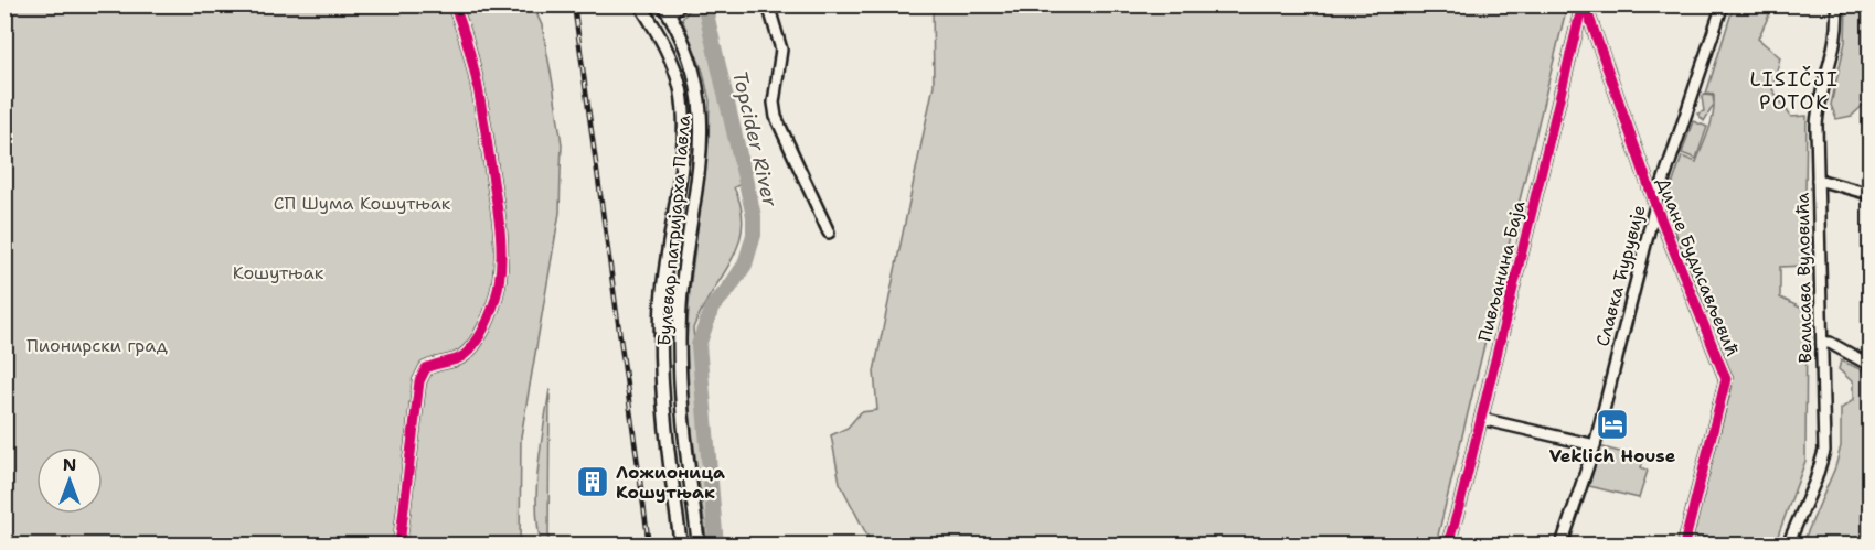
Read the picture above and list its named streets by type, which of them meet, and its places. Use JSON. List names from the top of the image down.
{
  "streets": {
    "main road": ["Булевар патријарха Павла"],
    "street": [
      "Диане Будисављевић",
      "Пивљанина Баја",
      "Славка Ћурувије",
      "Велисава Вуловића"
    ]
  },
  "crossings": [
    ["Диане Будисављевић", "Пивљанина Баја"],
    ["Диане Будисављевић", "Славка Ћурувије"]
  ],
  "districts": ["LISIČJI POTOK"],
  "water": ["Topcider River"],
  "parks": ["СП Шума Кошутњак", "Кошутњак", "Пионирски град"],
  "places": {
    "hotel": ["Veklich House"],
    "building": ["Ложионица Кошутњак"]
  },
  "north": "top"
}
